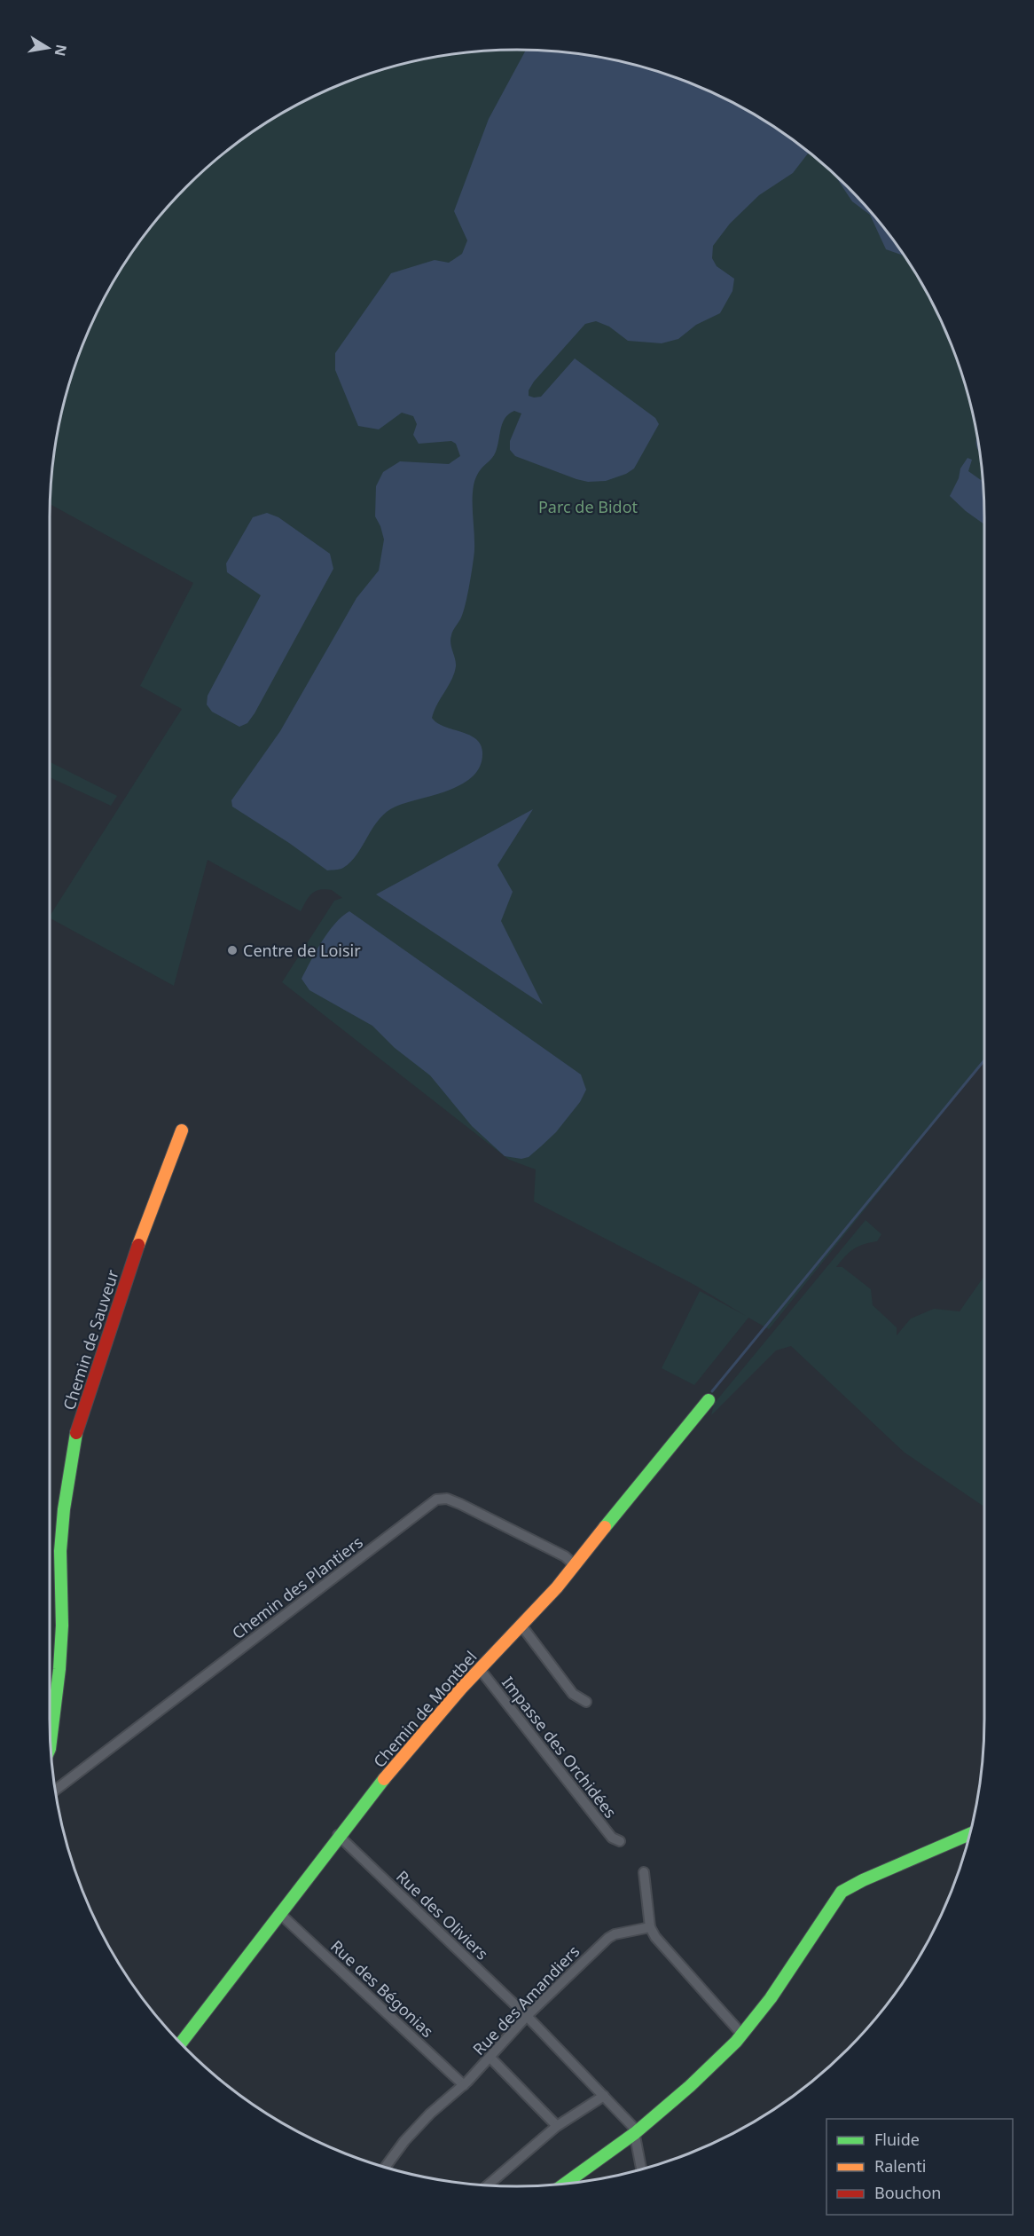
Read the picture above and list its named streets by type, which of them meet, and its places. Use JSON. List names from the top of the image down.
{
  "streets": {
    "street": [
      "Chemin de Sauveur",
      "Chemin des Plantiers",
      "Chemin de Montbel",
      "Impasse des Orchidées",
      "Rue des Oliviers",
      "Rue des Bégonias",
      "Rue des Amandiers"
    ]
  },
  "crossings": [
    ["Chemin des Plantiers", "Chemin de Montbel"],
    ["Chemin de Montbel", "Impasse des Orchidées"],
    ["Chemin de Montbel", "Rue des Oliviers"],
    ["Chemin de Montbel", "Rue des Bégonias"],
    ["Rue des Oliviers", "Rue des Amandiers"],
    ["Rue des Bégonias", "Rue des Amandiers"]
  ],
  "parks": ["Parc de Bidot"],
  "places": ["Centre de Loisir"],
  "legend": ["Fluide", "Ralenti", "Bouchon"],
  "north": "right"
}
